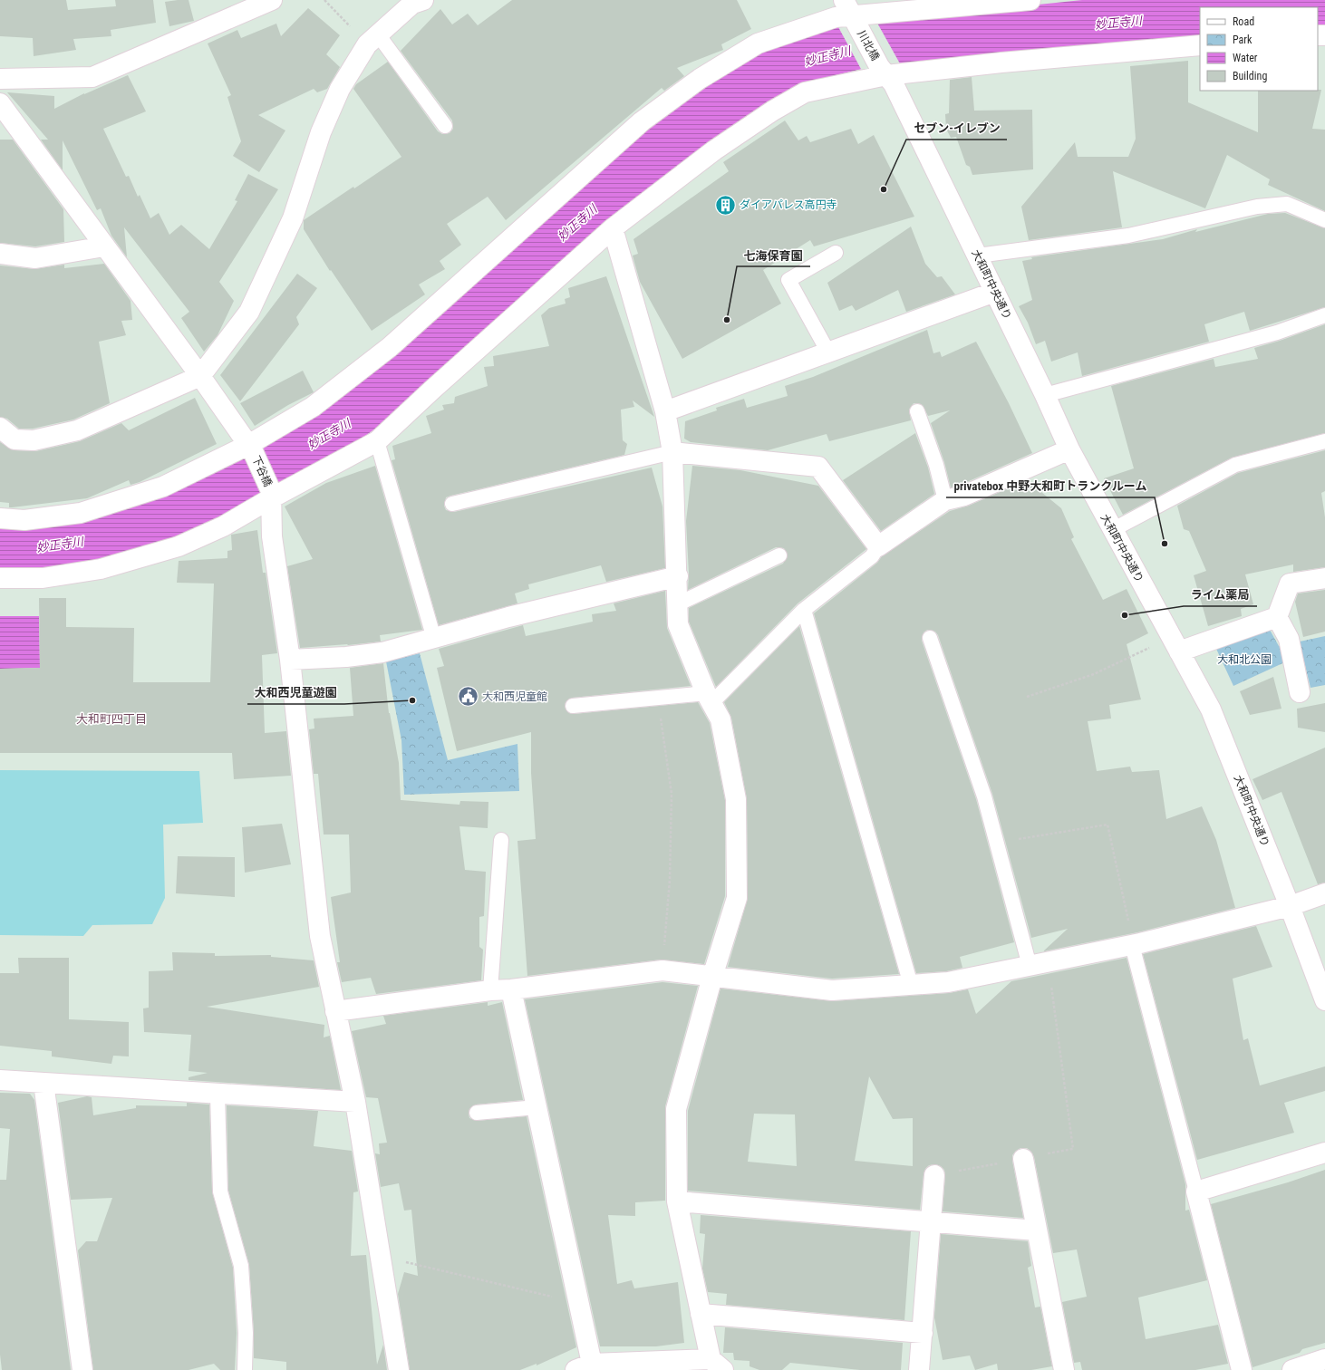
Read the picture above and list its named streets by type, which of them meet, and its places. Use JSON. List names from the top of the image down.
{
  "streets": {
    "street": ["川北橋", "大和町中央通り", "下谷橋"]
  },
  "crossings": [
    ["川北橋", "大和町中央通り"]
  ],
  "districts": ["大和町四丁目"],
  "water": ["妙正寺川"],
  "parks": ["大和北公園"],
  "places": {
    "other": [
      "セブン-イレブン",
      "七海保育園",
      "privatebox 中野大和町トランクルーム",
      "ライム薬局",
      "大和西児童遊園"
    ],
    "building": ["ダイアパレス高円寺"],
    "public building": ["大和西児童館"]
  },
  "legend": [
    "Road",
    "Park",
    "Water",
    "Building"
  ]
}
